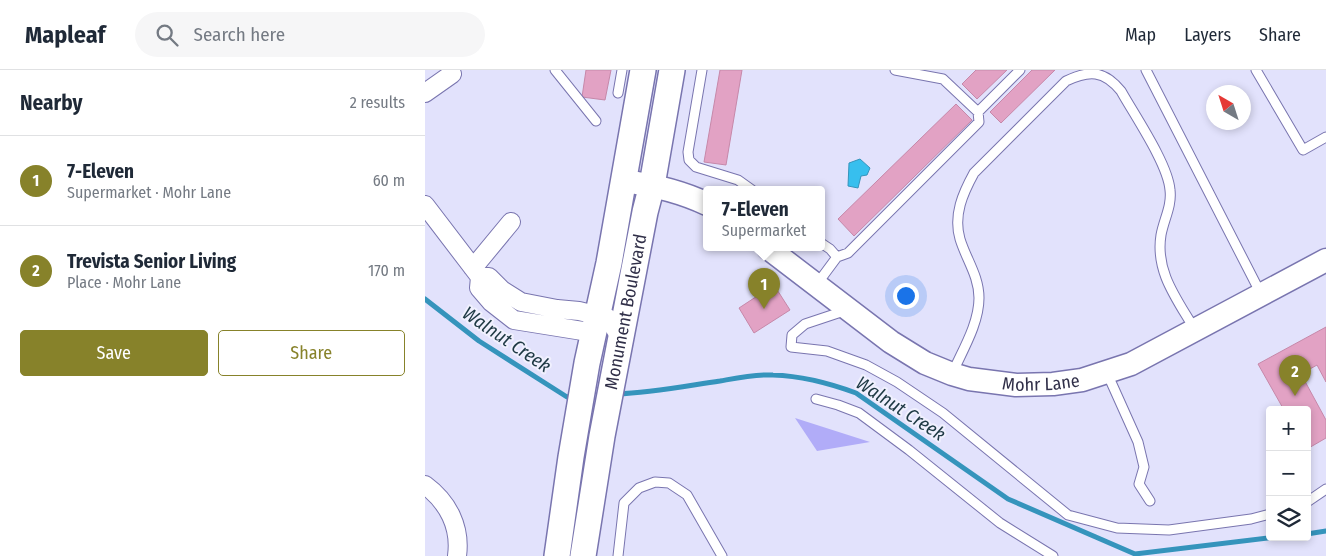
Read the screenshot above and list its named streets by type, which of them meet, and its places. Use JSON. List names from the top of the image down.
{
  "streets": {
    "main road": ["Monument Boulevard"],
    "street": ["Mohr Lane"]
  },
  "water": ["Walnut Creek"],
  "north": "top left",
  "page": {
    "header": "Mapleaf",
    "search": "Search here",
    "nav": ["Map", "Layers", "Share"],
    "heading": ["Nearby", "2 results"],
    "list": [
      {
        "mark": "1",
        "name": "7-Eleven",
        "note": "Supermarket · Mohr Lane",
        "value": "60 m"
      },
      {
        "mark": "2",
        "name": "Trevista Senior Living",
        "note": "Place · Mohr Lane",
        "value": "170 m"
      }
    ],
    "popup": ["7-Eleven", "Supermarket"],
    "pins": ["1", "2"],
    "buttons": ["Save", "Share"],
    "map_buttons": ["+", "−"]
  }
}
